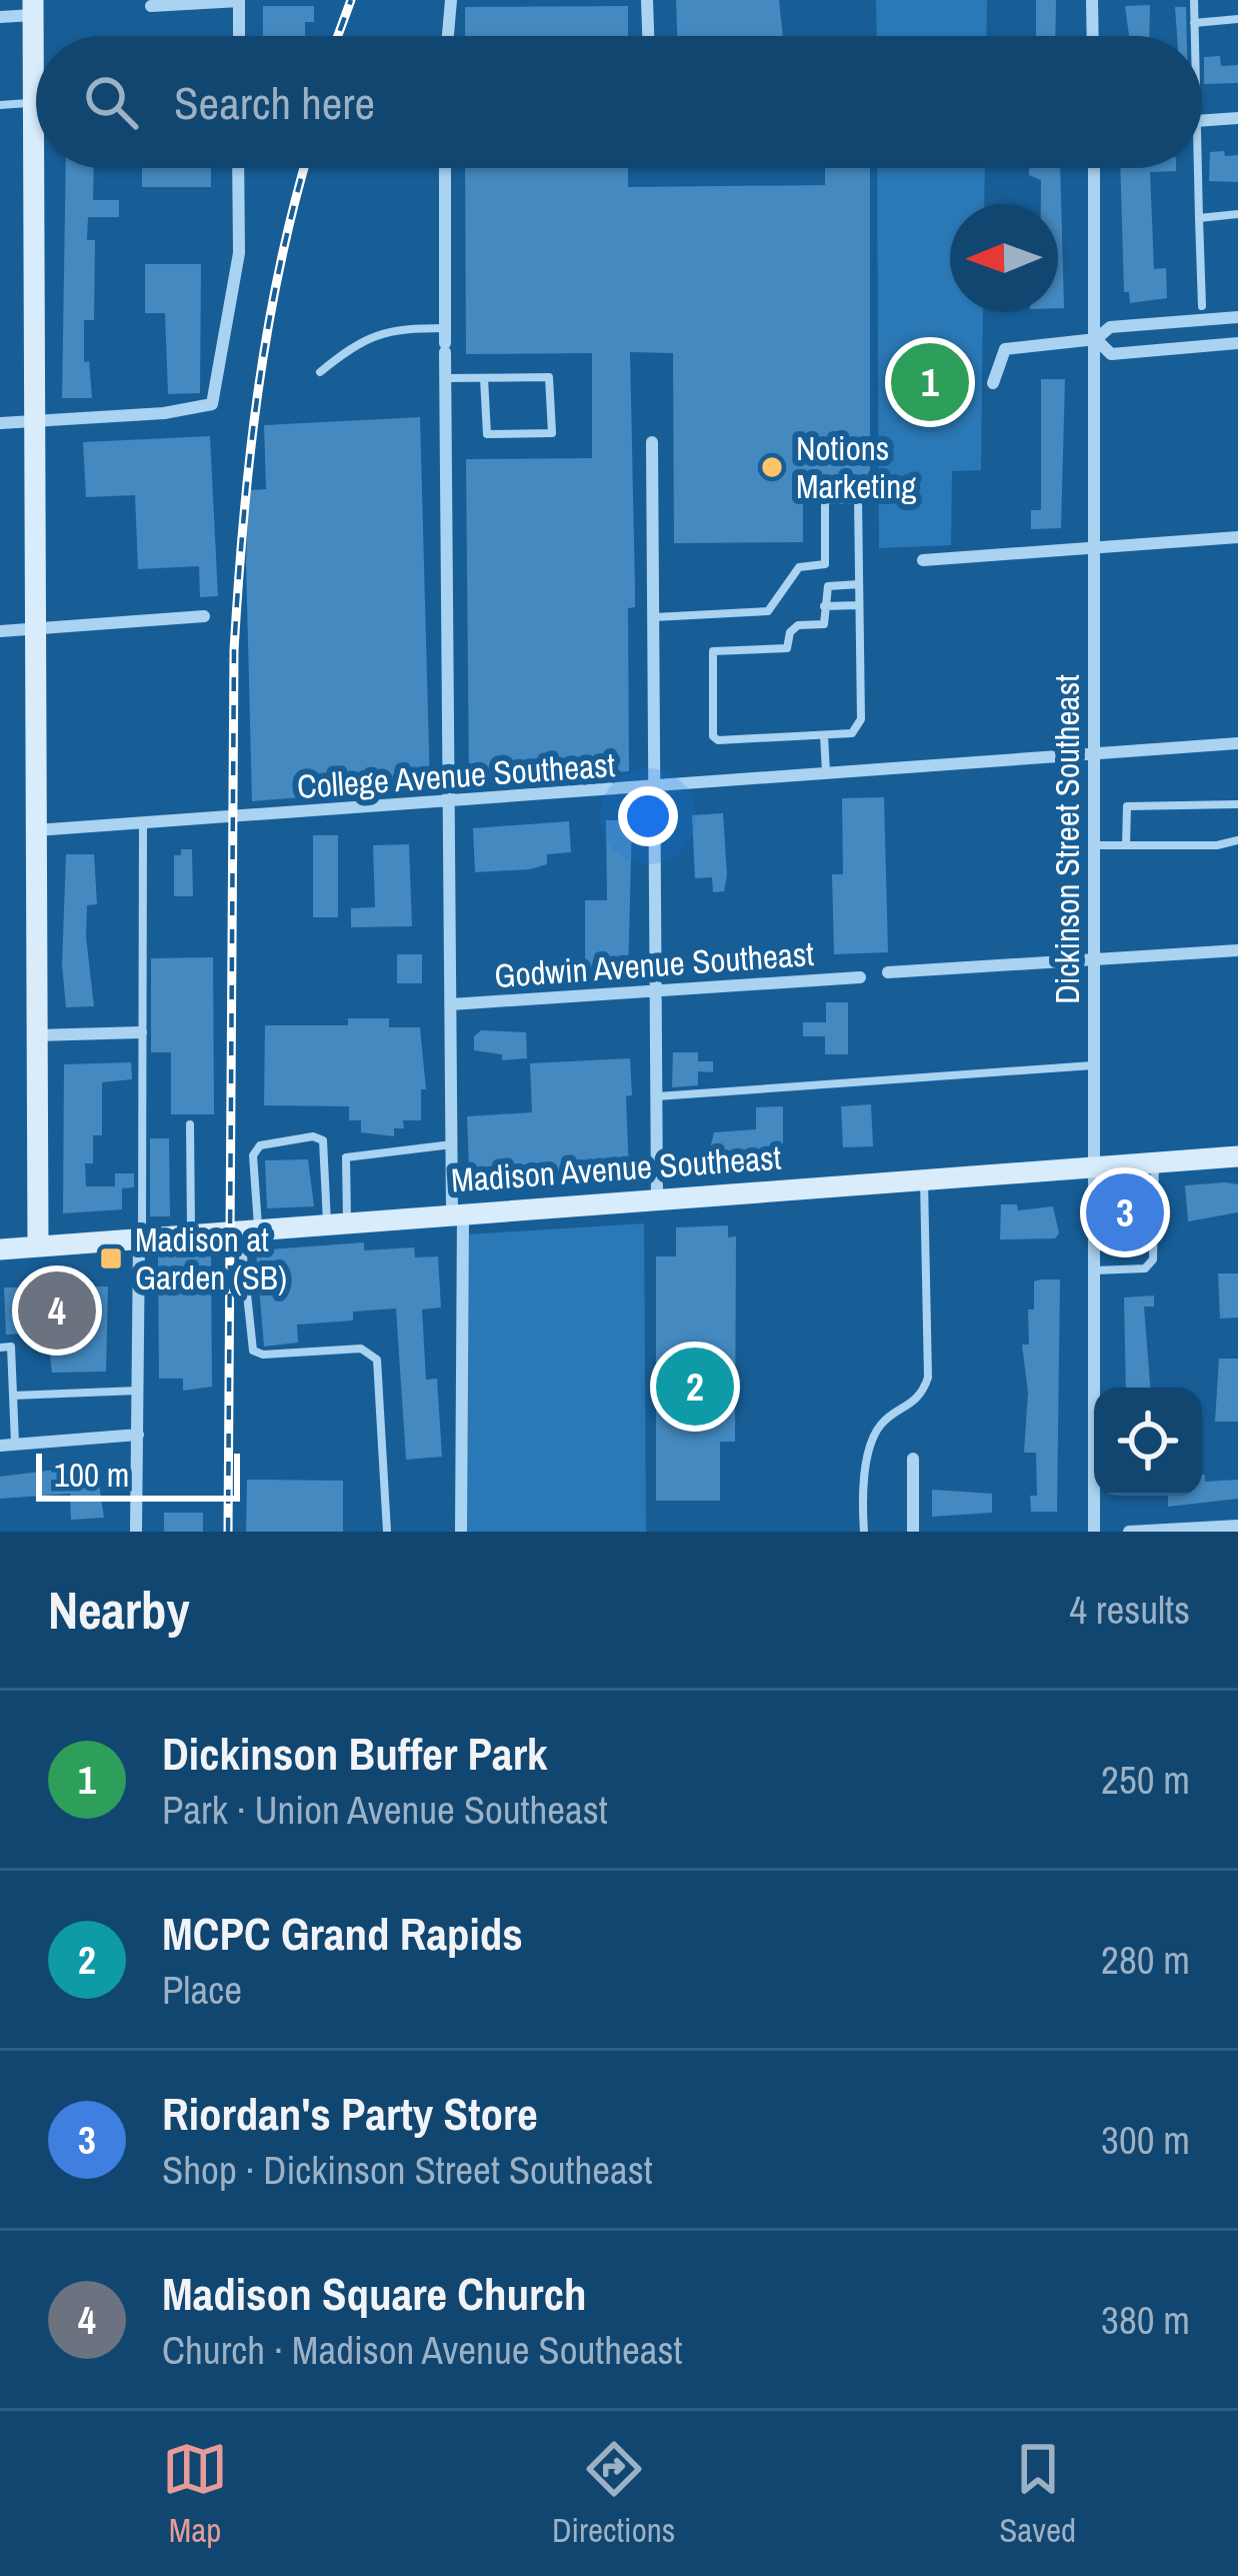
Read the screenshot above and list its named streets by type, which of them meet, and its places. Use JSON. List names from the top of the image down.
{
  "streets": {
    "street": [
      "College Avenue Southeast",
      "Dickinson Street Southeast",
      "Godwin Avenue Southeast",
      "Madison Avenue Southeast"
    ]
  },
  "crossings": [
    ["College Avenue Southeast", "Dickinson Street Southeast"],
    ["Dickinson Street Southeast", "Madison Avenue Southeast"]
  ],
  "places": {
    "other": ["Notions Marketing"],
    "transit": ["Madison at Garden (SB)"]
  },
  "scale_bar": "100 m",
  "north": "left",
  "page": {
    "search": "Search here",
    "pins": [
      "1",
      "3",
      "4",
      "2"
    ],
    "scale": "100 m",
    "heading": ["Nearby", "4 results"],
    "list": [
      {
        "mark": "1",
        "name": "Dickinson Buffer Park",
        "note": "Park · Union Avenue Southeast",
        "value": "250 m"
      },
      {
        "mark": "2",
        "name": "MCPC Grand Rapids",
        "note": "Place",
        "value": "280 m"
      },
      {
        "mark": "3",
        "name": "Riordan's Party Store",
        "note": "Shop · Dickinson Street Southeast",
        "value": "300 m"
      },
      {
        "mark": "4",
        "name": "Madison Square Church",
        "note": "Church · Madison Avenue Southeast",
        "value": "380 m"
      }
    ],
    "nav": ["Map", "Directions", "Saved"]
  }
}
